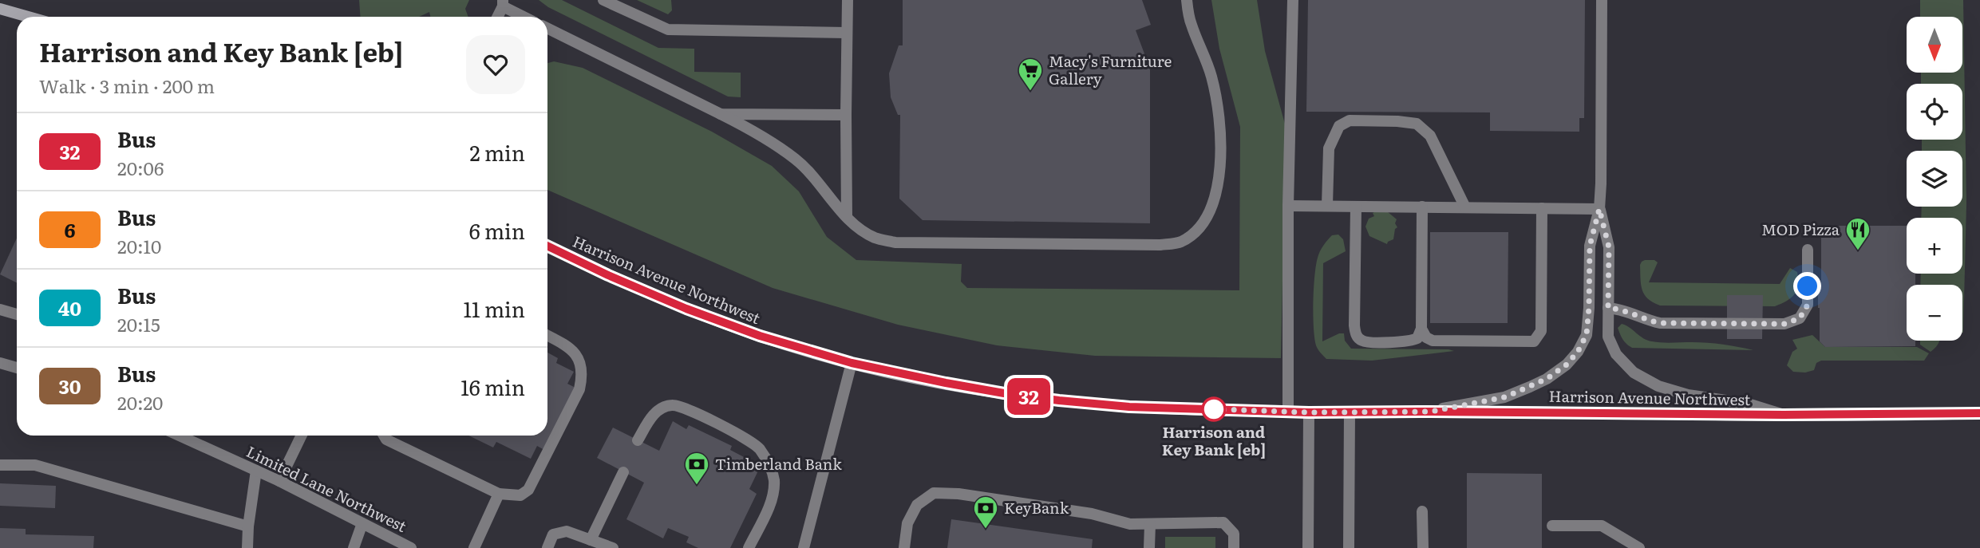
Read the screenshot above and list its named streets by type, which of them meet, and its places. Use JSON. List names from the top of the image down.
{
  "streets": {
    "main road": ["Harrison Avenue Northwest"],
    "street": ["Limited Lane Northwest"]
  },
  "places": {
    "supermarket": ["Macy's Furniture Gallery"],
    "restaurant": ["MOD Pizza"],
    "other": ["Harrison and Key Bank [eb]"],
    "bank": ["Timberland Bank", "KeyBank"]
  },
  "lines": ["bus line 32"],
  "north": "bottom",
  "page": {
    "on_map": "32",
    "map_buttons": ["+", "−"],
    "heading": ["Harrison and Key Bank [eb]", "Walk · 3 min · 200 m"],
    "list": [
      {
        "mark": "32",
        "name": "Bus",
        "note": "20:06",
        "value": "2 min"
      },
      {
        "mark": "6",
        "name": "Bus",
        "note": "20:10",
        "value": "6 min"
      },
      {
        "mark": "40",
        "name": "Bus",
        "note": "20:15",
        "value": "11 min"
      },
      {
        "mark": "30",
        "name": "Bus",
        "note": "20:20",
        "value": "16 min"
      }
    ]
  }
}
